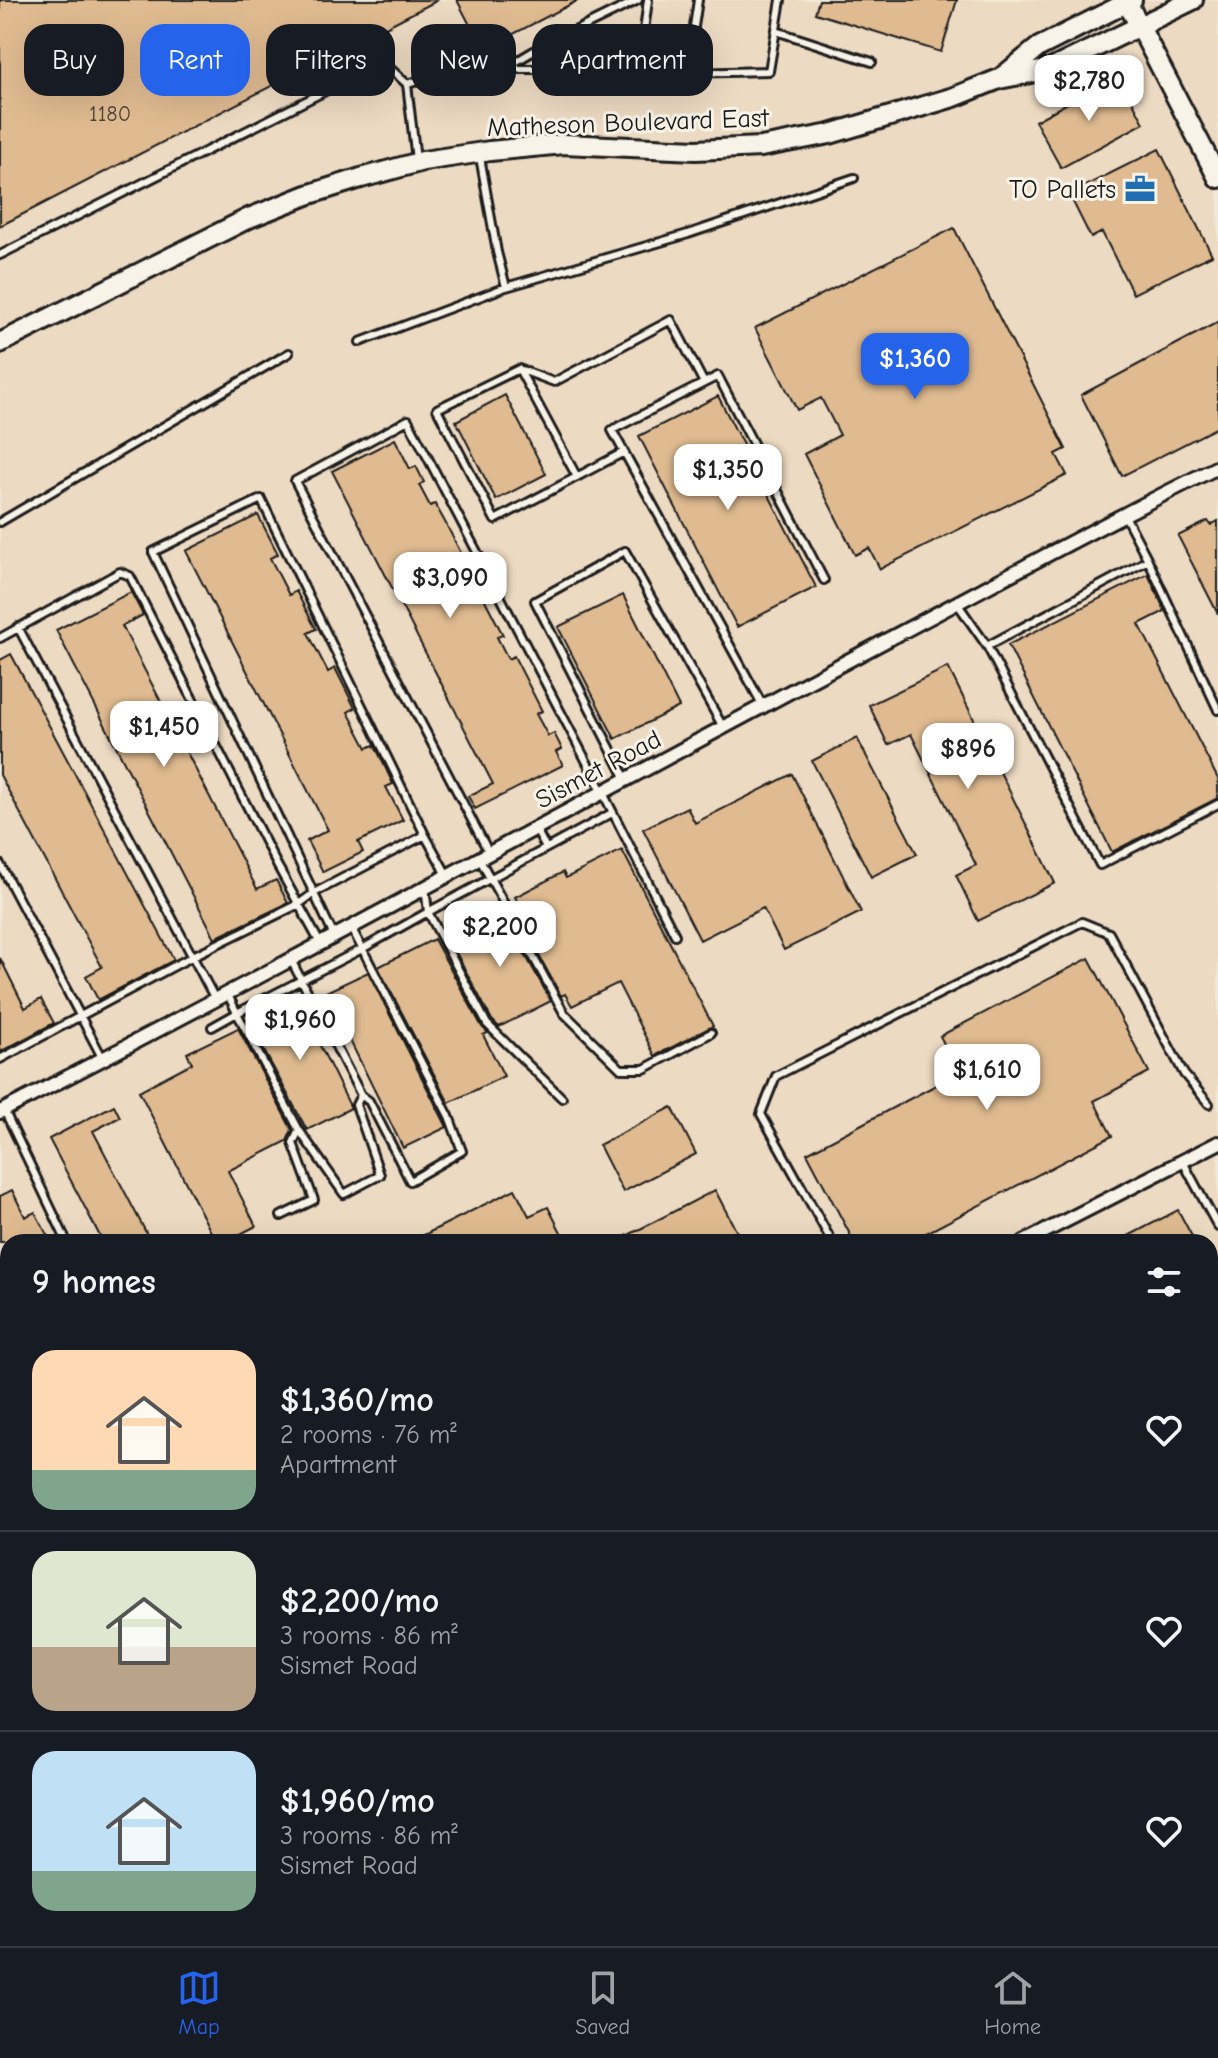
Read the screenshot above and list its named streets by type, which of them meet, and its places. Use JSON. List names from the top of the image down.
{
  "streets": {
    "street": ["Matheson Boulevard East", "Sismet Road"]
  },
  "places": {
    "office": ["TO Pallets"]
  },
  "house_numbers": ["1180"],
  "page": {
    "chip": [
      "Buy",
      "Rent",
      "Filters",
      "New",
      "Apartment"
    ],
    "price": [
      "$2,780",
      "$1,360",
      "$1,350",
      "$3,090",
      "$1,450",
      "$896",
      "$2,200",
      "$1,960",
      "$1,610"
    ],
    "heading": "9 homes",
    "list": [
      {
        "name": "$1,360/mo",
        "note": "2 rooms · 76 m² · Apartment"
      },
      {
        "name": "$2,200/mo",
        "note": "3 rooms · 86 m² · Sismet Road"
      },
      {
        "name": "$1,960/mo",
        "note": "3 rooms · 86 m² · Sismet Road"
      }
    ],
    "tabs": ["Map", "Saved", "Home"]
  }
}
